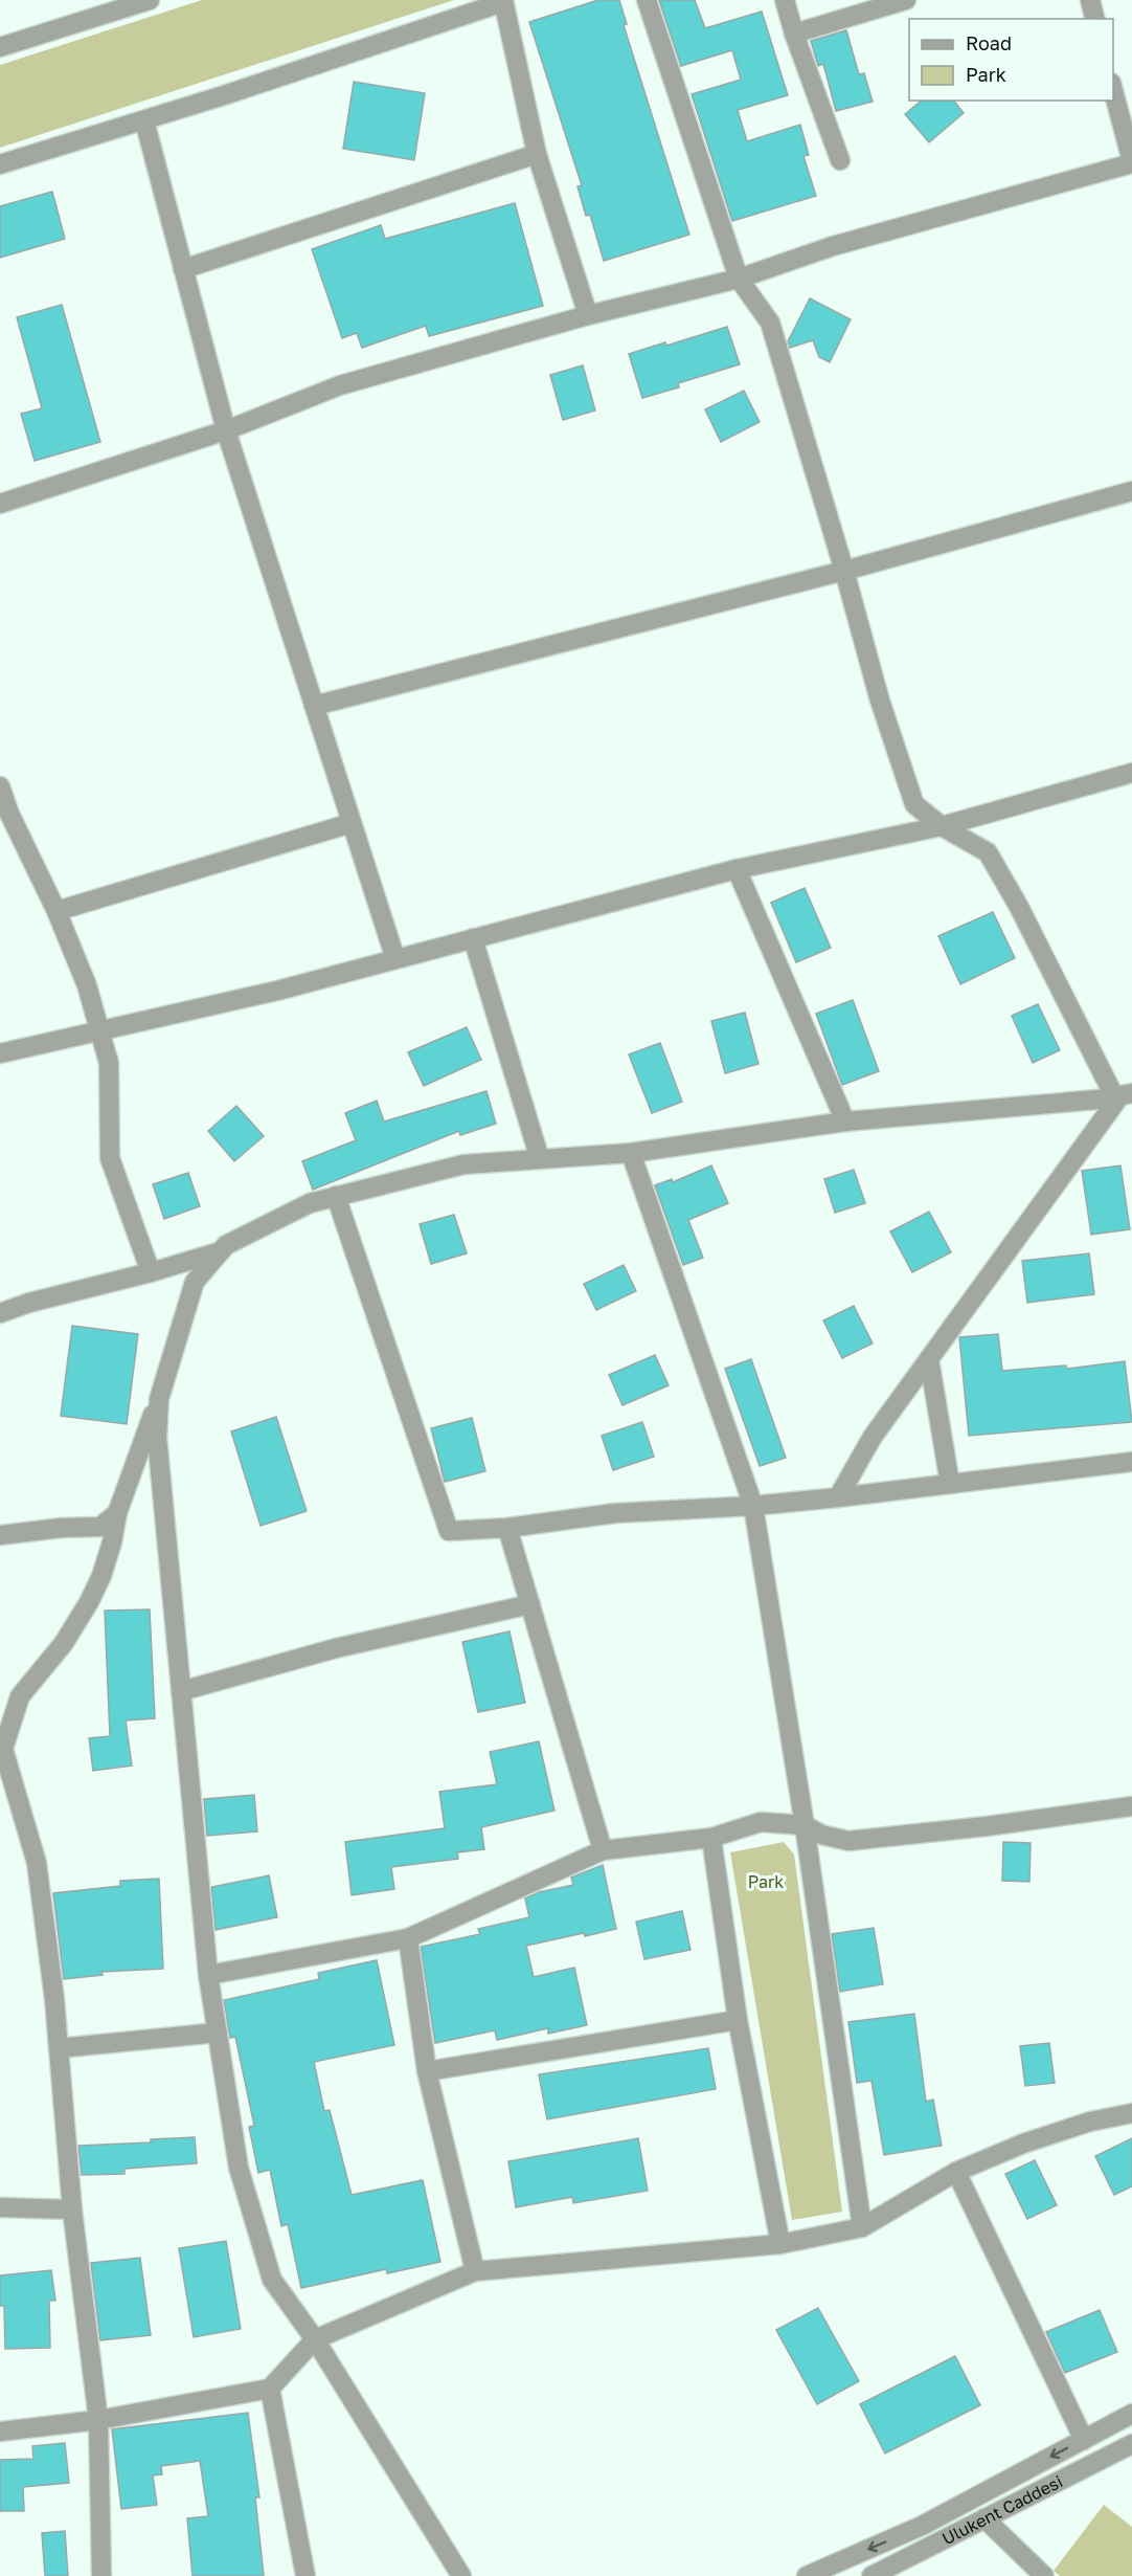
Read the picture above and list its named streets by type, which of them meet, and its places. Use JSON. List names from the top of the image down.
{
  "streets": {
    "street": ["Ulukent Caddesi"]
  },
  "parks": ["Park"],
  "legend": ["Road", "Park"]
}
